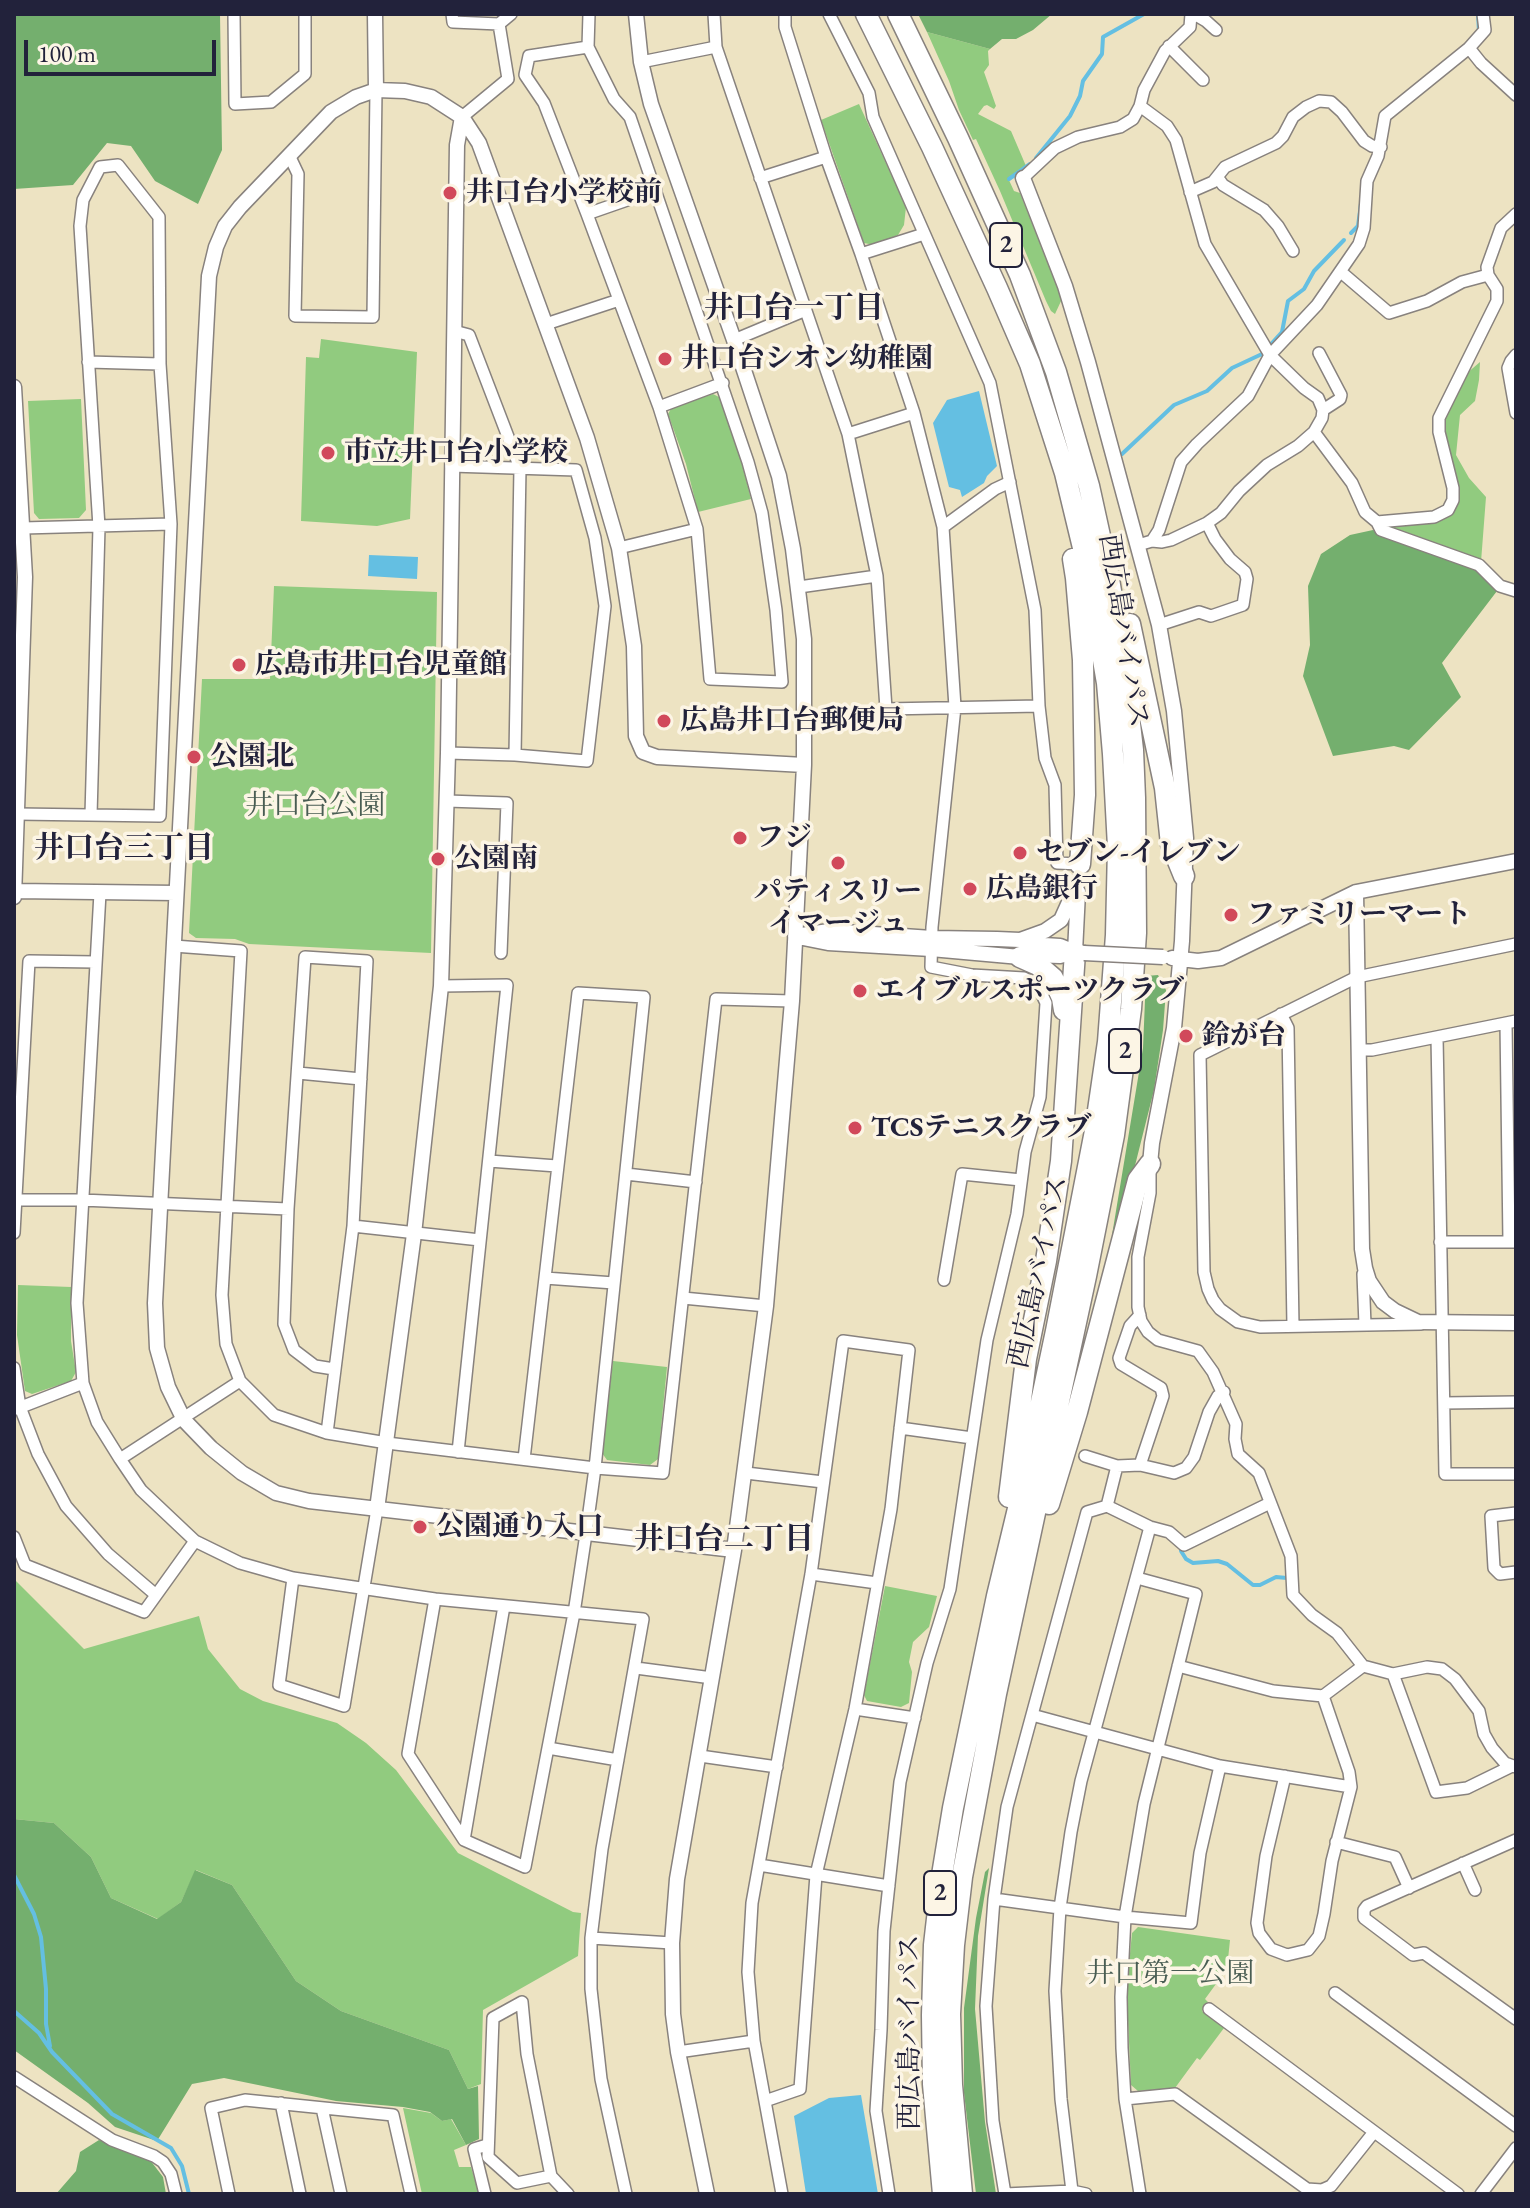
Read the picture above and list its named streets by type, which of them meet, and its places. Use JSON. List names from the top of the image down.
{
  "streets": {
    "highway": ["2", "西広島バイパス"]
  },
  "districts": ["井口台一丁目", "井口台三丁目", "井口台二丁目"],
  "parks": ["井口台公園", "井口第一公園"],
  "places": [
    "井口台小学校前",
    "井口台シオン幼稚園",
    "市立井口台小学校",
    "広島市井口台児童館",
    "広島井口台郵便局",
    "公園北",
    "フジ",
    "セブン-イレブン",
    "公園南",
    "パティスリー イマージュ",
    "広島銀行",
    "ファミリーマート",
    "エイブルスポーツクラブ",
    "鈴が台",
    "TCSテニスクラブ",
    "公園通り入口"
  ],
  "scale_bar": "100 m"
}
